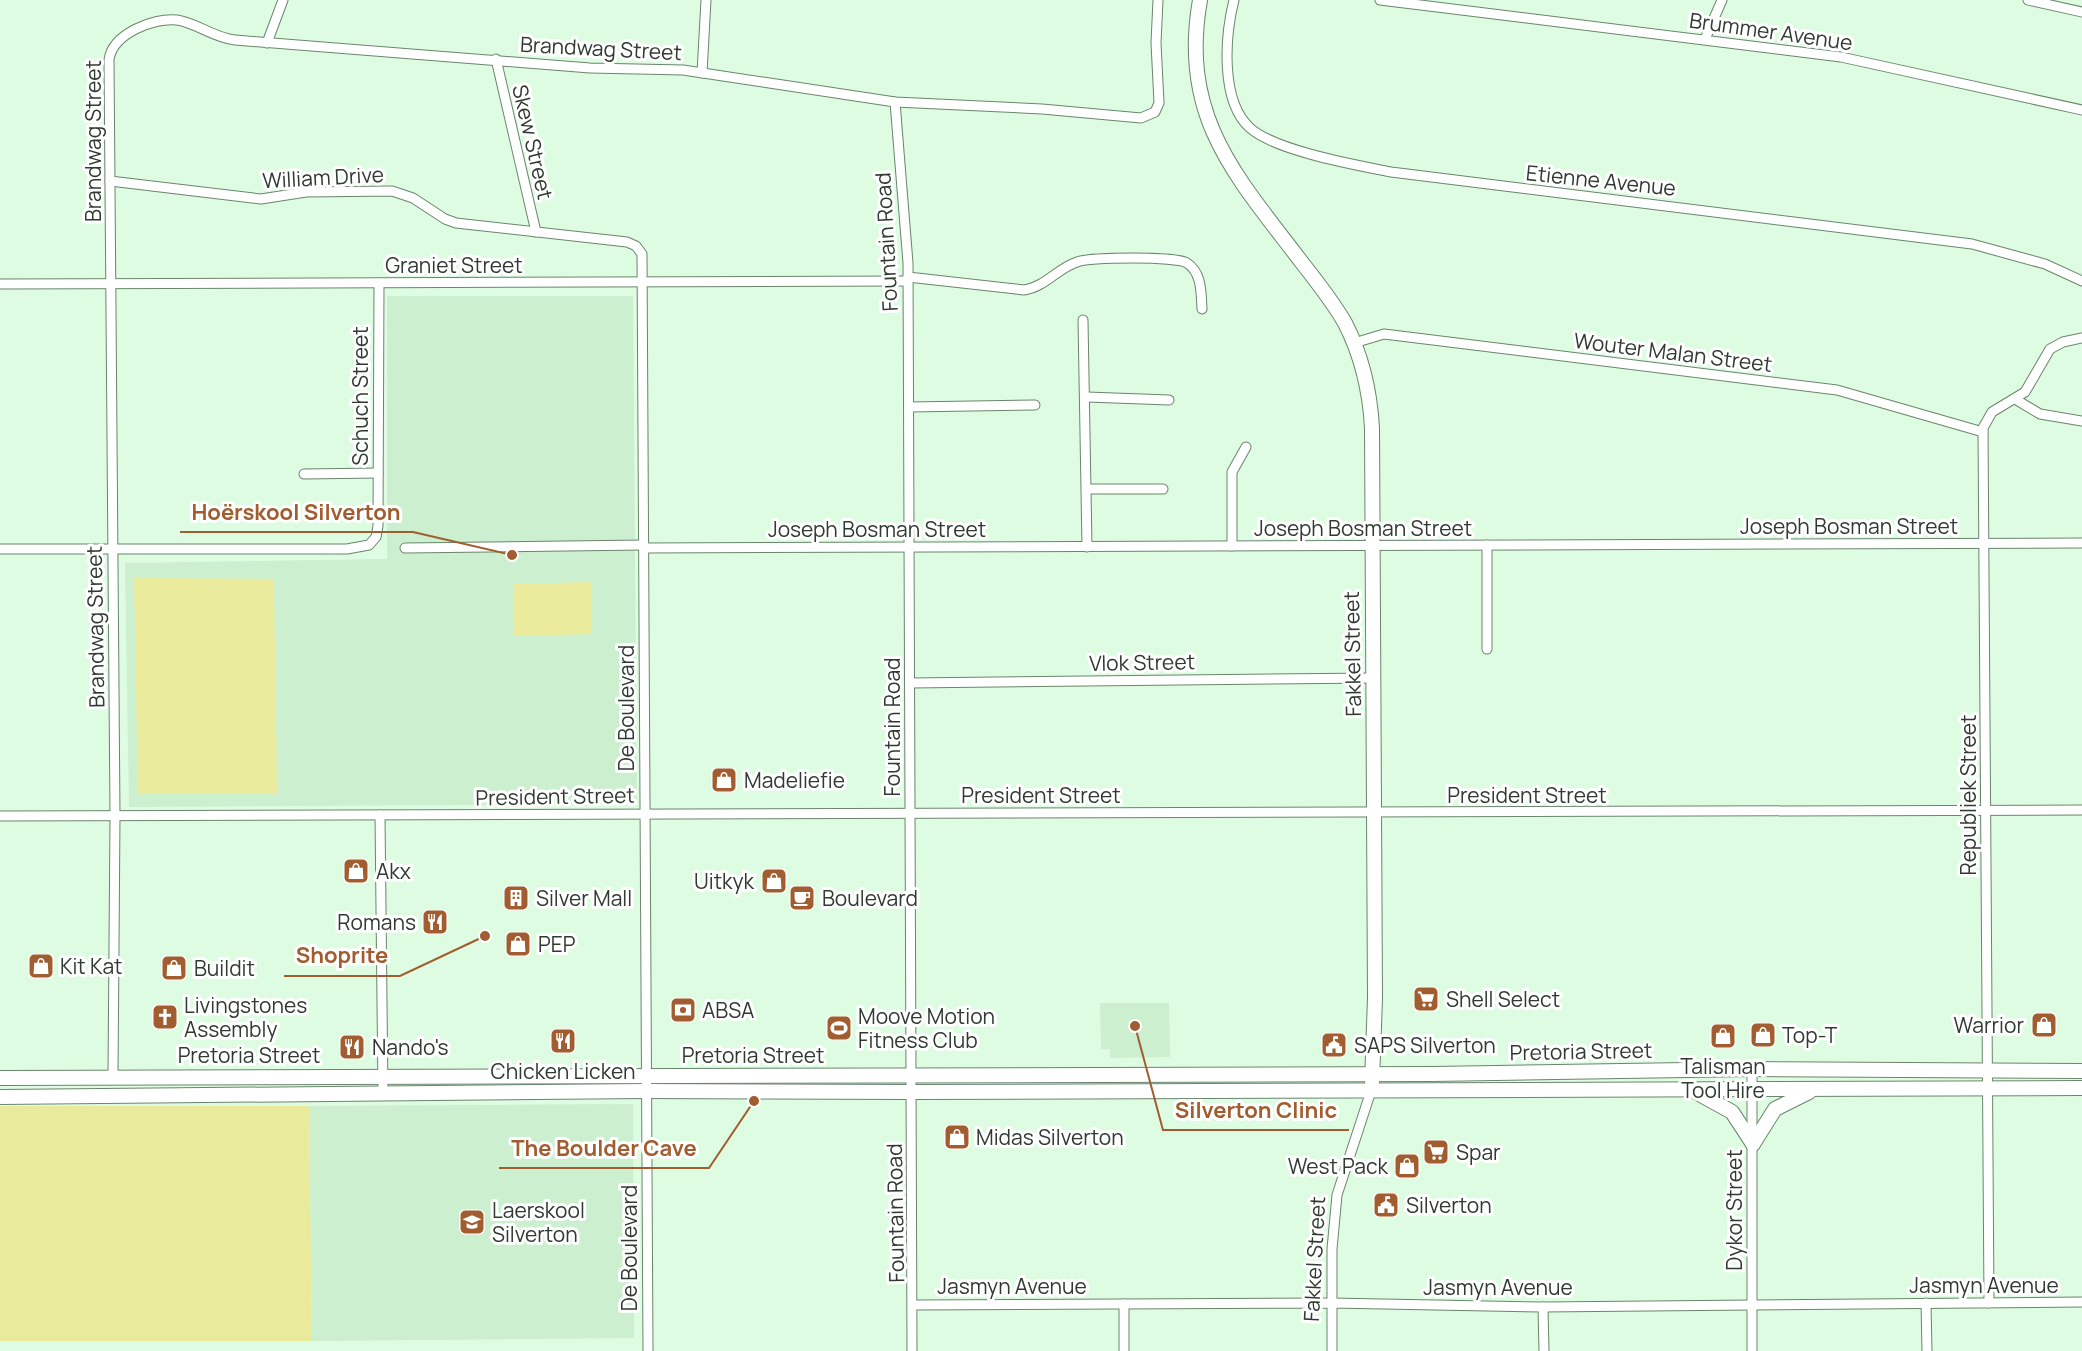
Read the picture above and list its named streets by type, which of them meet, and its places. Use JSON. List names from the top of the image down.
{
  "streets": {
    "main road": ["Fakkel Street", "Pretoria Street"],
    "street": [
      "Brummer Avenue",
      "Brandwag Street",
      "Skew Street",
      "William Drive",
      "Etienne Avenue",
      "Fountain Road",
      "Graniet Street",
      "Wouter Malan Street",
      "Schuch Street",
      "Joseph Bosman Street",
      "Vlok Street",
      "De Boulevard",
      "President Street",
      "Republiek Street",
      "Dykor Street",
      "Jasmyn Avenue"
    ]
  },
  "crossings": [
    ["Brandwag Street", "Skew Street"],
    ["Brandwag Street", "William Drive"],
    ["Brandwag Street", "Fountain Road"],
    ["Brandwag Street", "Graniet Street"],
    ["Brandwag Street", "Schuch Street"],
    ["Brandwag Street", "President Street"],
    ["Brandwag Street", "Pretoria Street"],
    ["Skew Street", "William Drive"],
    ["William Drive", "De Boulevard"],
    ["Fountain Road", "Graniet Street"],
    ["Fountain Road", "Joseph Bosman Street"],
    ["Fountain Road", "Vlok Street"],
    ["Fountain Road", "President Street"],
    ["Fountain Road", "Pretoria Street"],
    ["Fountain Road", "Jasmyn Avenue"],
    ["Graniet Street", "Schuch Street"],
    ["Graniet Street", "De Boulevard"],
    ["Wouter Malan Street", "Fakkel Street"],
    ["Wouter Malan Street", "Republiek Street"],
    ["Joseph Bosman Street", "Fakkel Street"],
    ["Joseph Bosman Street", "De Boulevard"],
    ["Joseph Bosman Street", "Republiek Street"],
    ["Fakkel Street", "Vlok Street"],
    ["Fakkel Street", "President Street"],
    ["Fakkel Street", "Pretoria Street"],
    ["Fakkel Street", "Jasmyn Avenue"],
    ["De Boulevard", "President Street"],
    ["De Boulevard", "Pretoria Street"],
    ["President Street", "Republiek Street"],
    ["Republiek Street", "Pretoria Street"],
    ["Republiek Street", "Jasmyn Avenue"],
    ["Pretoria Street", "Dykor Street"],
    ["Dykor Street", "Jasmyn Avenue"]
  ],
  "places": {
    "other": [
      "Hoërskool Silverton",
      "Shoprite",
      "Silverton Clinic",
      "The Boulder Cave"
    ],
    "shop": [
      "Madeliefie",
      "Akx",
      "Uitkyk",
      "PEP",
      "Kit Kat",
      "Buildit",
      "Warrior",
      "Top-T",
      "Talisman Tool Hire",
      "Midas Silverton",
      "West Pack"
    ],
    "building": ["Silver Mall"],
    "cafe": ["Boulevard"],
    "restaurant": ["Romans", "Chicken Licken", "Nando's"],
    "supermarket": ["Shell Select", "Spar"],
    "bank": ["ABSA"],
    "church": ["Livingstones Assembly"],
    "sports": ["Moove Motion Fitness Club"],
    "public building": ["SAPS Silverton", "Silverton"],
    "school or university": ["Laerskool Silverton"]
  }
}
